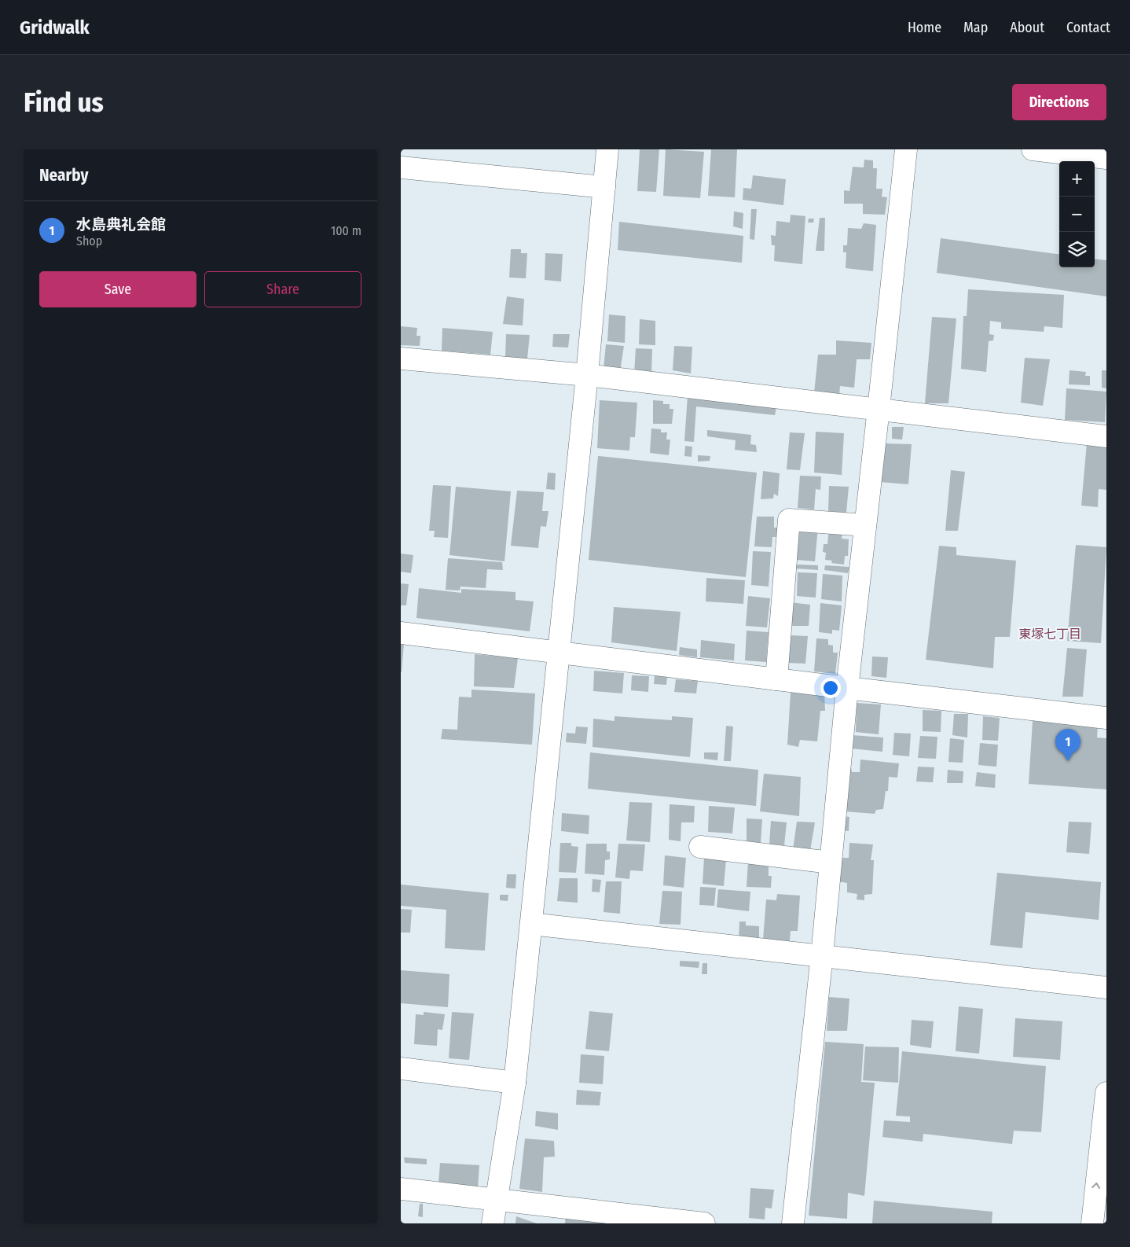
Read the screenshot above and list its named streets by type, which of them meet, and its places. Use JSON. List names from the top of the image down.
{
  "districts": ["東塚七丁目"],
  "page": {
    "header": "Gridwalk",
    "nav": [
      "Home",
      "Map",
      "About",
      "Contact"
    ],
    "buttons": [
      "Directions",
      ["Save", "Share"]
    ],
    "title": "Find us",
    "heading": "Nearby",
    "map_buttons": ["+", "−"],
    "list": [
      {
        "mark": "1",
        "name": "水島典礼会館",
        "note": "Shop",
        "value": "100 m"
      }
    ],
    "pins": "1"
  }
}
